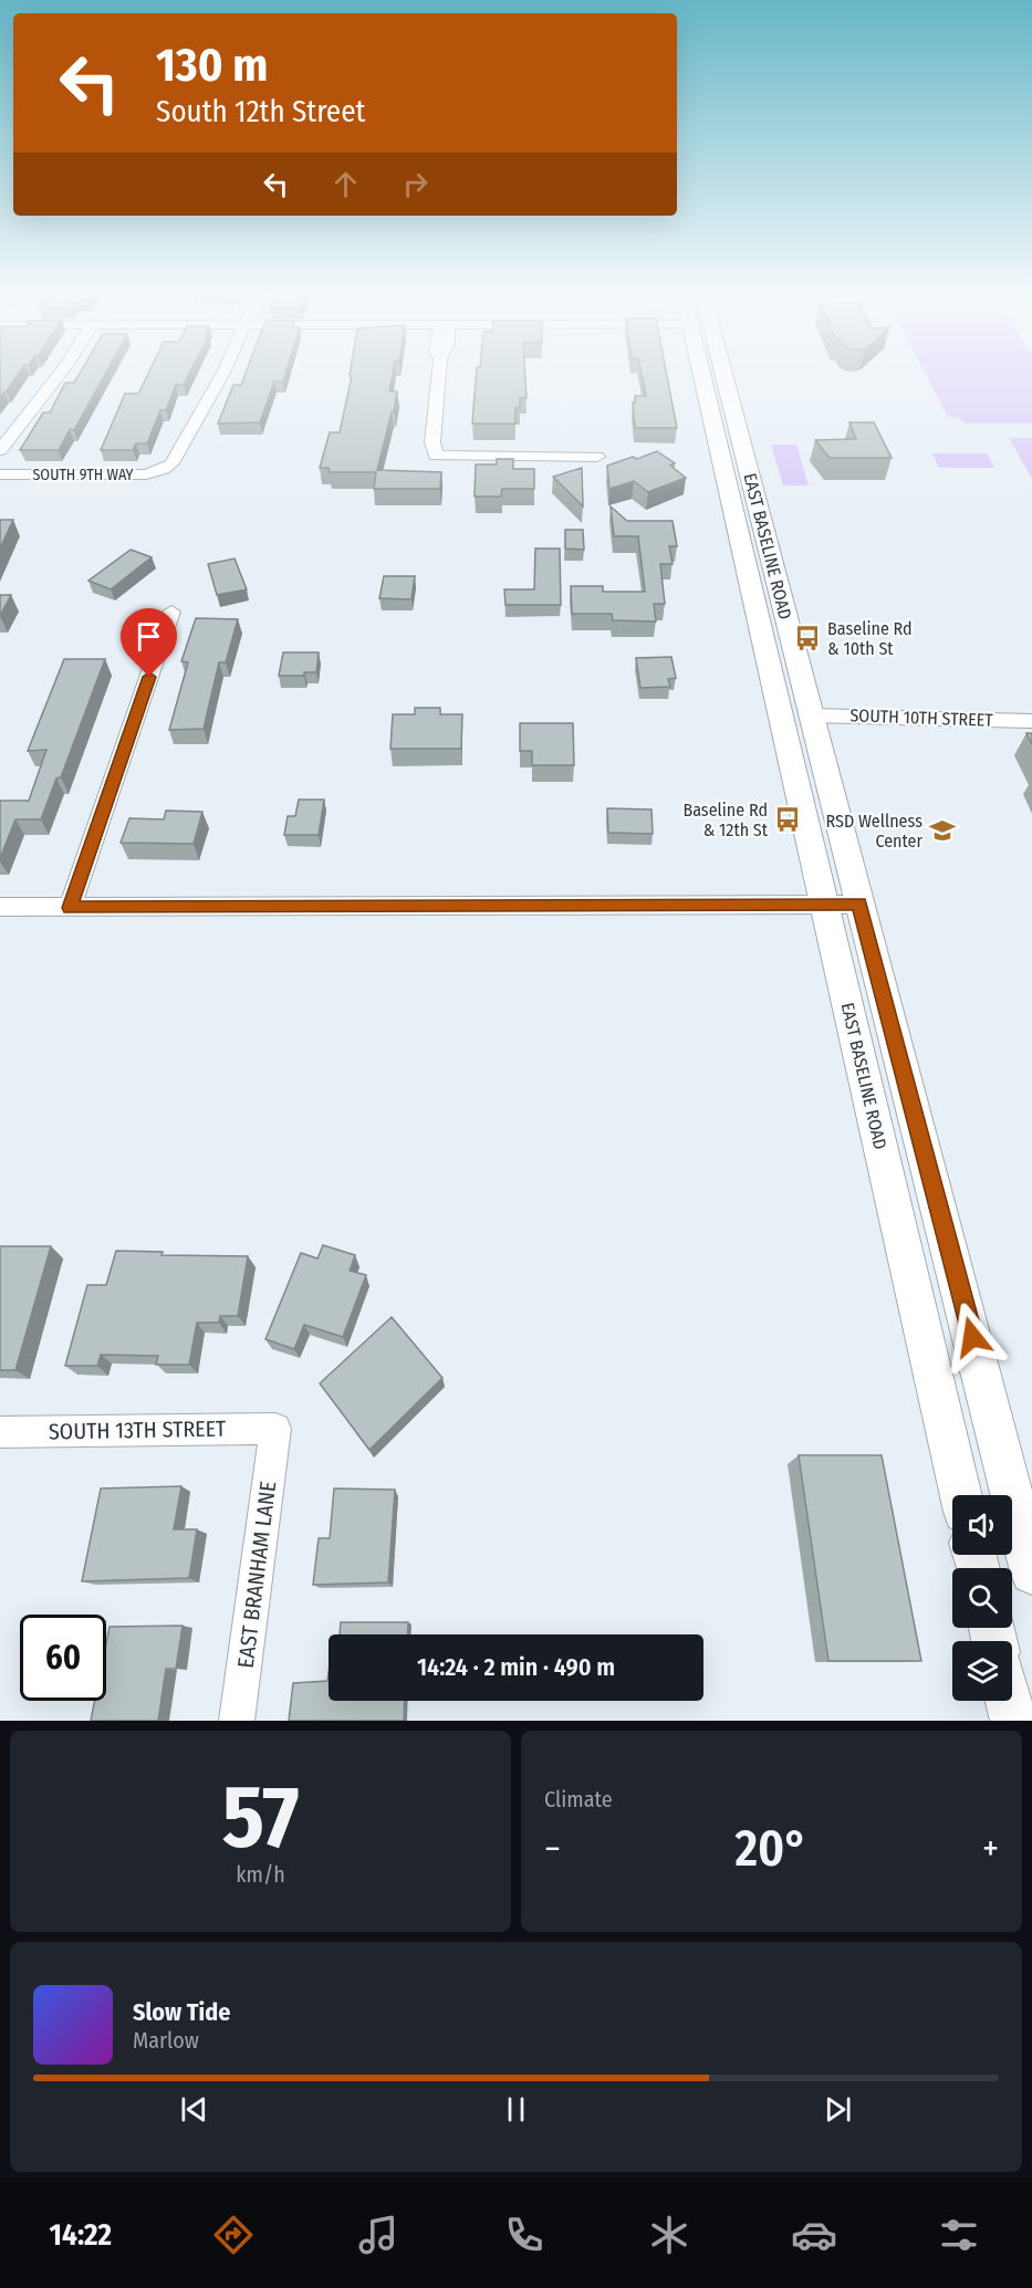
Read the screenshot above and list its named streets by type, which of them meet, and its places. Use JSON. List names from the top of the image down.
{
  "streets": {
    "main road": ["EAST BASELINE ROAD"],
    "street": [
      "SOUTH 9TH WAY",
      "SOUTH 10TH STREET",
      "SOUTH 13TH STREET",
      "EAST BRANHAM LANE"
    ]
  },
  "crossings": [
    ["EAST BASELINE ROAD", "SOUTH 10TH STREET"],
    ["SOUTH 13TH STREET", "EAST BRANHAM LANE"]
  ],
  "places": {
    "bus stop": ["Baseline Rd & 10th St", "Baseline Rd & 12th St"],
    "school or university": ["RSD Wellness Center"]
  },
  "page": {
    "turn": ["130 m", "South 12th Street"],
    "limit": "60",
    "trip": "14:24 · 2 min · 490 m",
    "tile": [
      ["57", "km/h"],
      "Climate"
    ],
    "heat": ["−", "20°", "+"],
    "song": ["Slow Tide", "Marlow"],
    "tabs": "14:22"
  }
}
